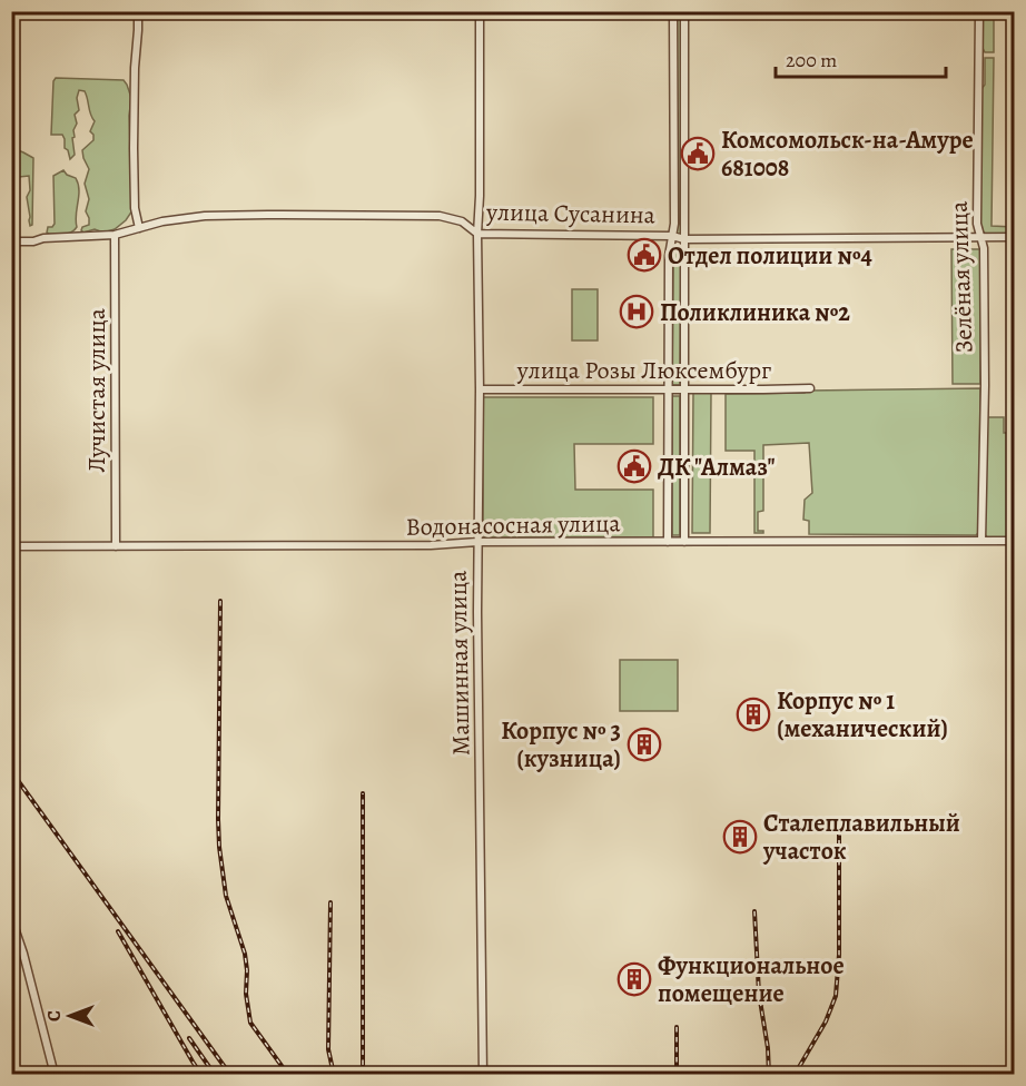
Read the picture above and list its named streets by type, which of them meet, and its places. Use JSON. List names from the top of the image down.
{
  "streets": {
    "street": [
      "улица Сусанина",
      "Зелёная улица",
      "улица Розы Люксембург",
      "Лучистая улица",
      "Водонасосная улица",
      "Машинная улица"
    ]
  },
  "crossings": [
    ["улица Сусанина", "Зелёная улица"],
    ["улица Сусанина", "Лучистая улица"],
    ["улица Сусанина", "Машинная улица"],
    ["Зелёная улица", "Водонасосная улица"],
    ["улица Розы Люксембург", "Машинная улица"],
    ["Лучистая улица", "Водонасосная улица"],
    ["Водонасосная улица", "Машинная улица"]
  ],
  "places": {
    "public building": ["Комсомольск-на-Амуре 681008", "Отдел полиции №4", "ДК \"Алмаз\""],
    "hospital": ["Поликлиника №2"],
    "building": [
      "Корпус № 1 (механический)",
      "Корпус № 3 (кузница)",
      "Сталеплавильный участок",
      "Функциональное помещение"
    ]
  },
  "scale_bar": "200 m",
  "north": "left"
}
